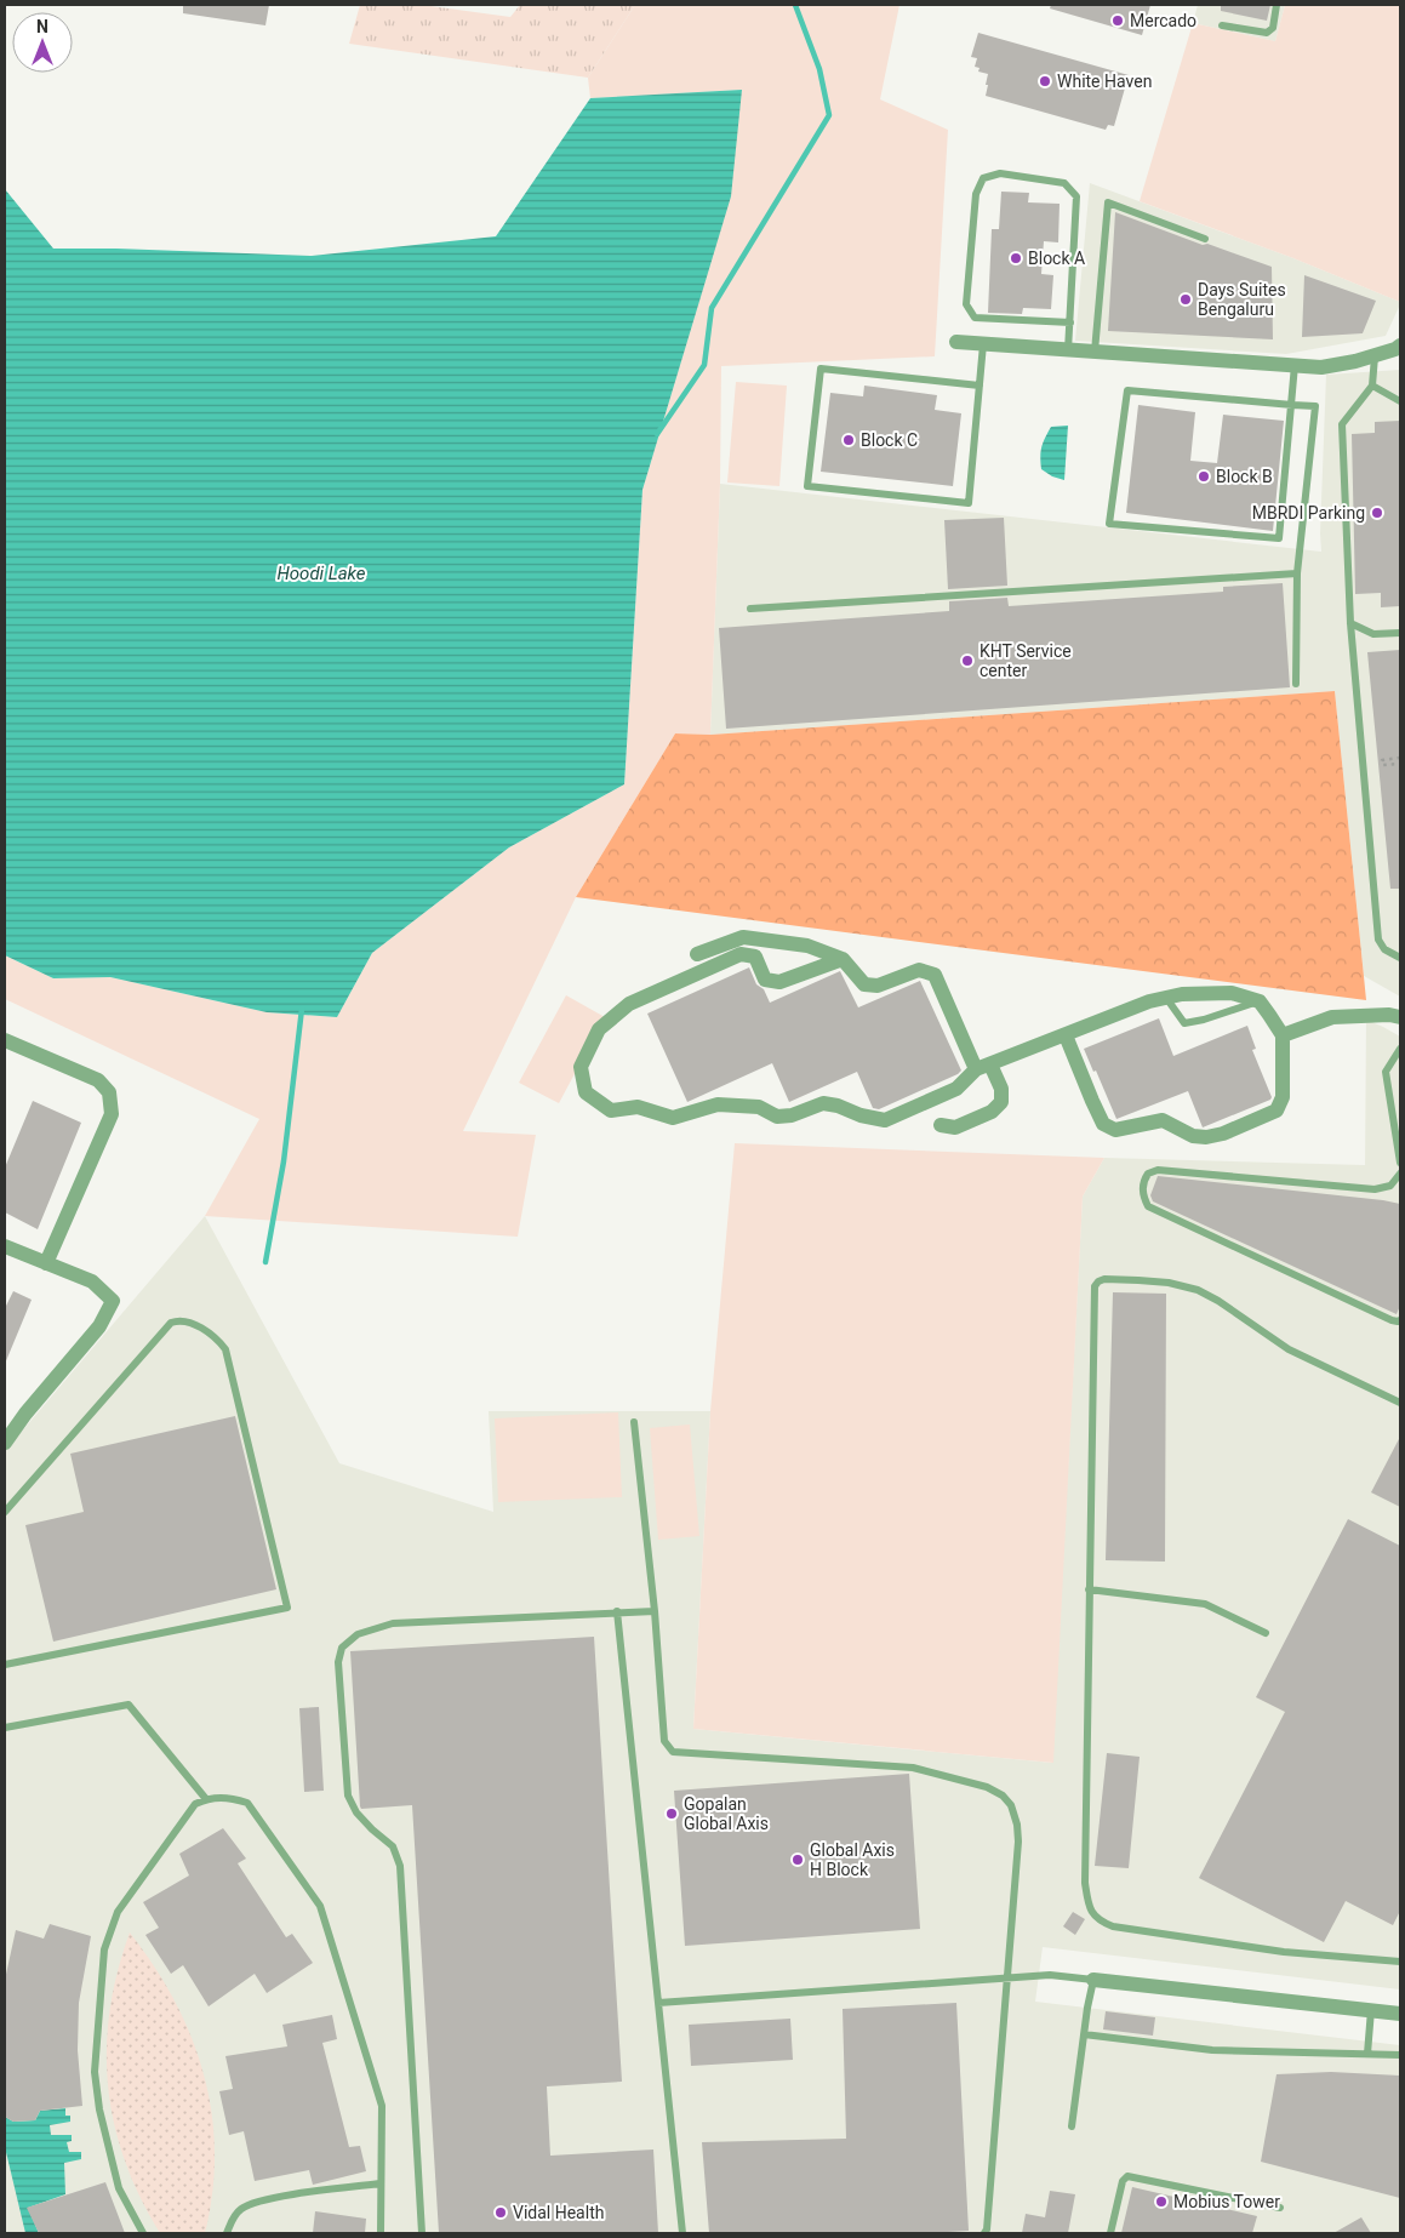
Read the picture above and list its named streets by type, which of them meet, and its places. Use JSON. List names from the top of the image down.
{
  "water": ["Hoodi Lake"],
  "places": [
    "Mercado",
    "White Haven",
    "Block A",
    "Days Suites Bengaluru",
    "Block C",
    "Block B",
    "MBRDI Parking",
    "KHT Service center",
    "Gopalan Global Axis",
    "Global Axis H Block",
    "Mobius Tower",
    "Vidal Health"
  ],
  "north": "top"
}
